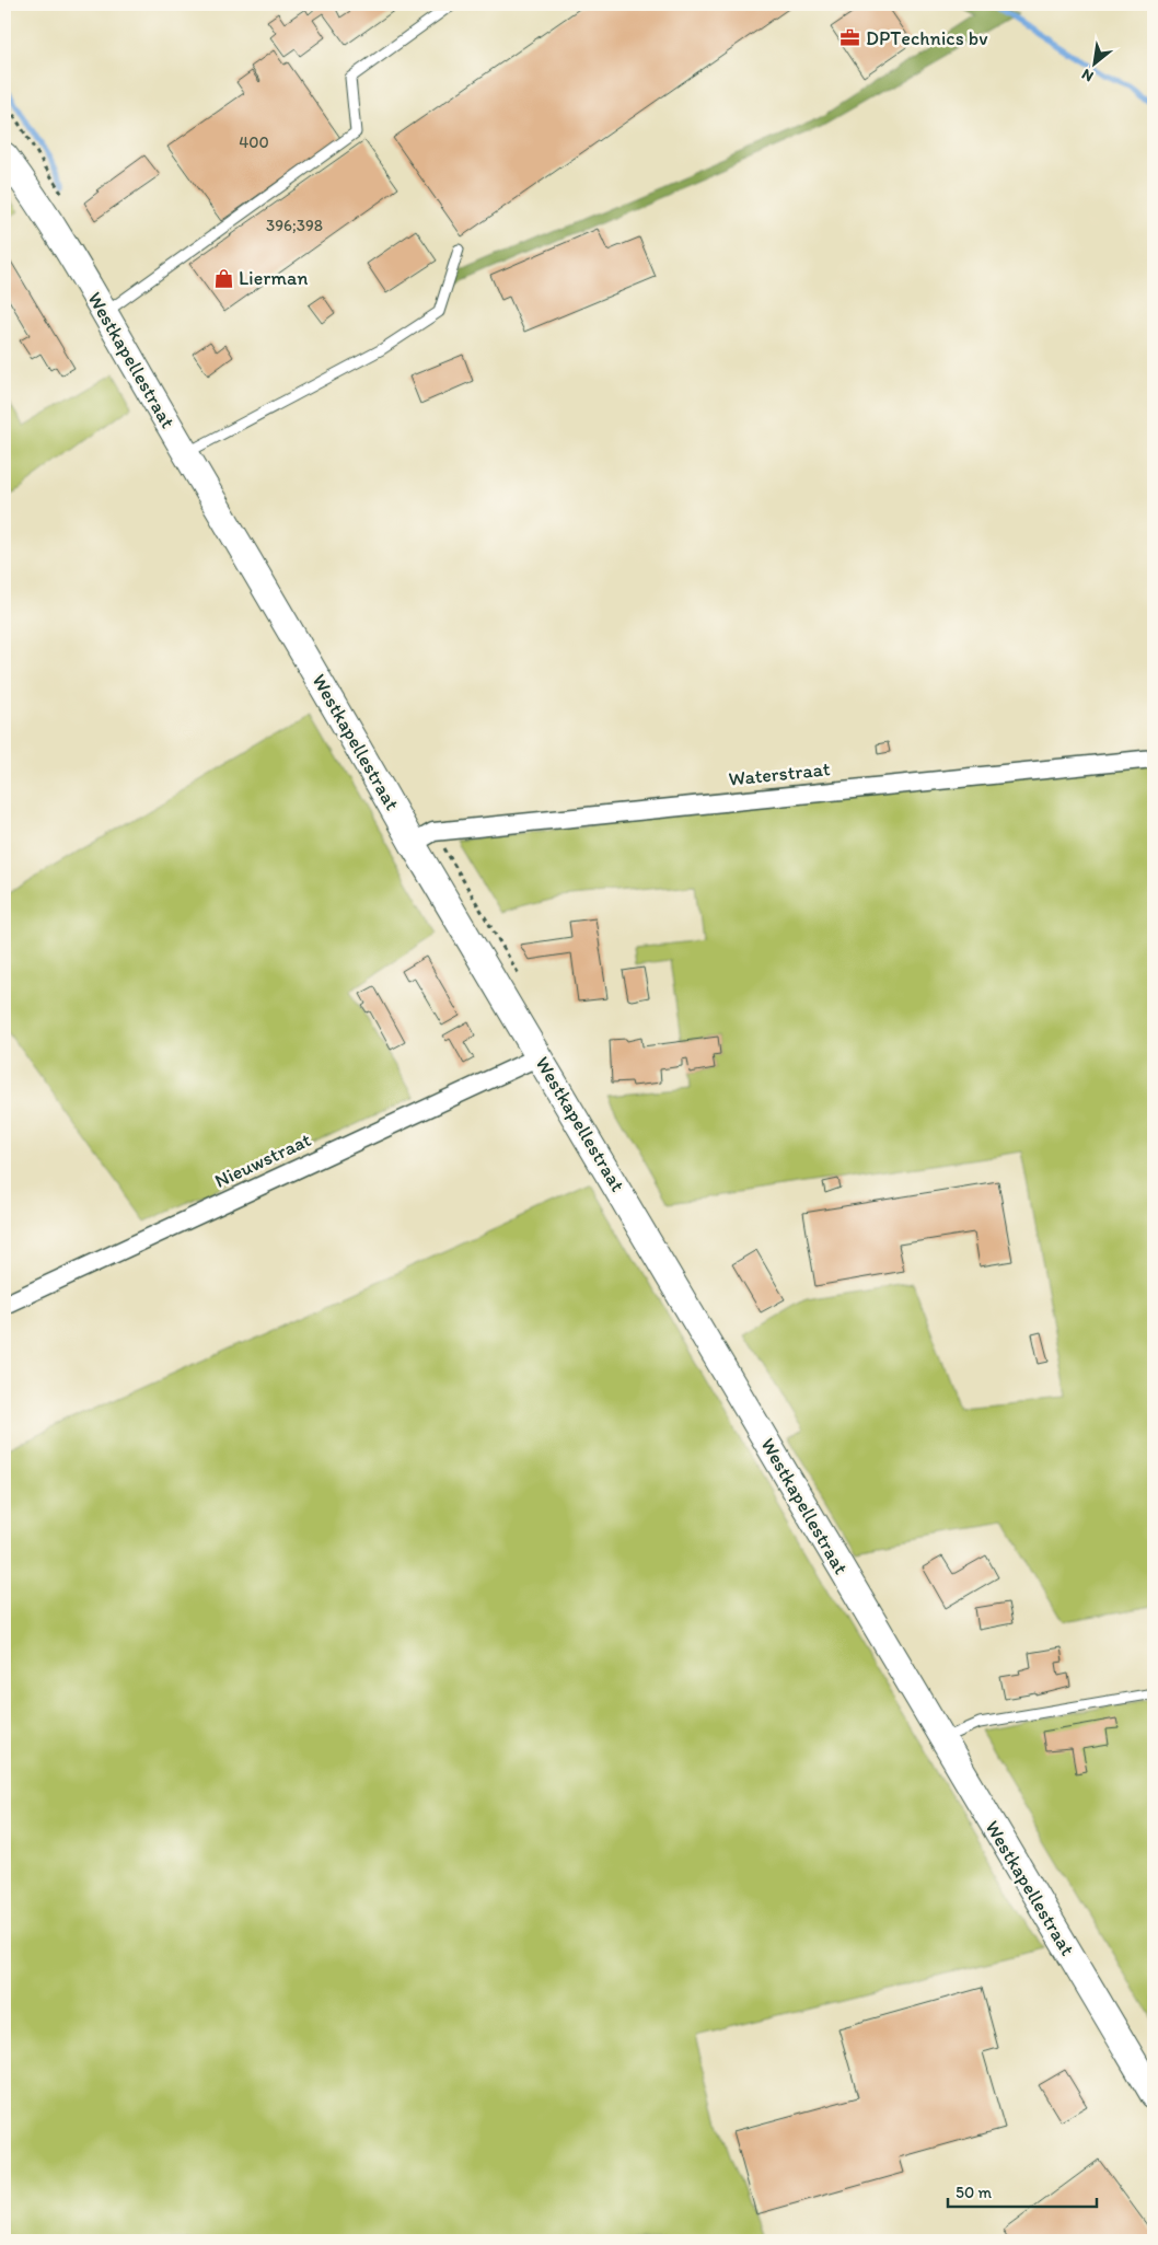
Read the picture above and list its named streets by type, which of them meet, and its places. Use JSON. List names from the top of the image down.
{
  "streets": {
    "street": ["Westkapellestraat", "Waterstraat", "Nieuwstraat"]
  },
  "crossings": [
    ["Westkapellestraat", "Waterstraat"],
    ["Westkapellestraat", "Nieuwstraat"]
  ],
  "places": {
    "office": ["DPTechnics bv"],
    "shop": ["Lierman"]
  },
  "house_numbers": ["400", "396;398"],
  "scale_bar": "50 m",
  "north": "bottom left"
}
